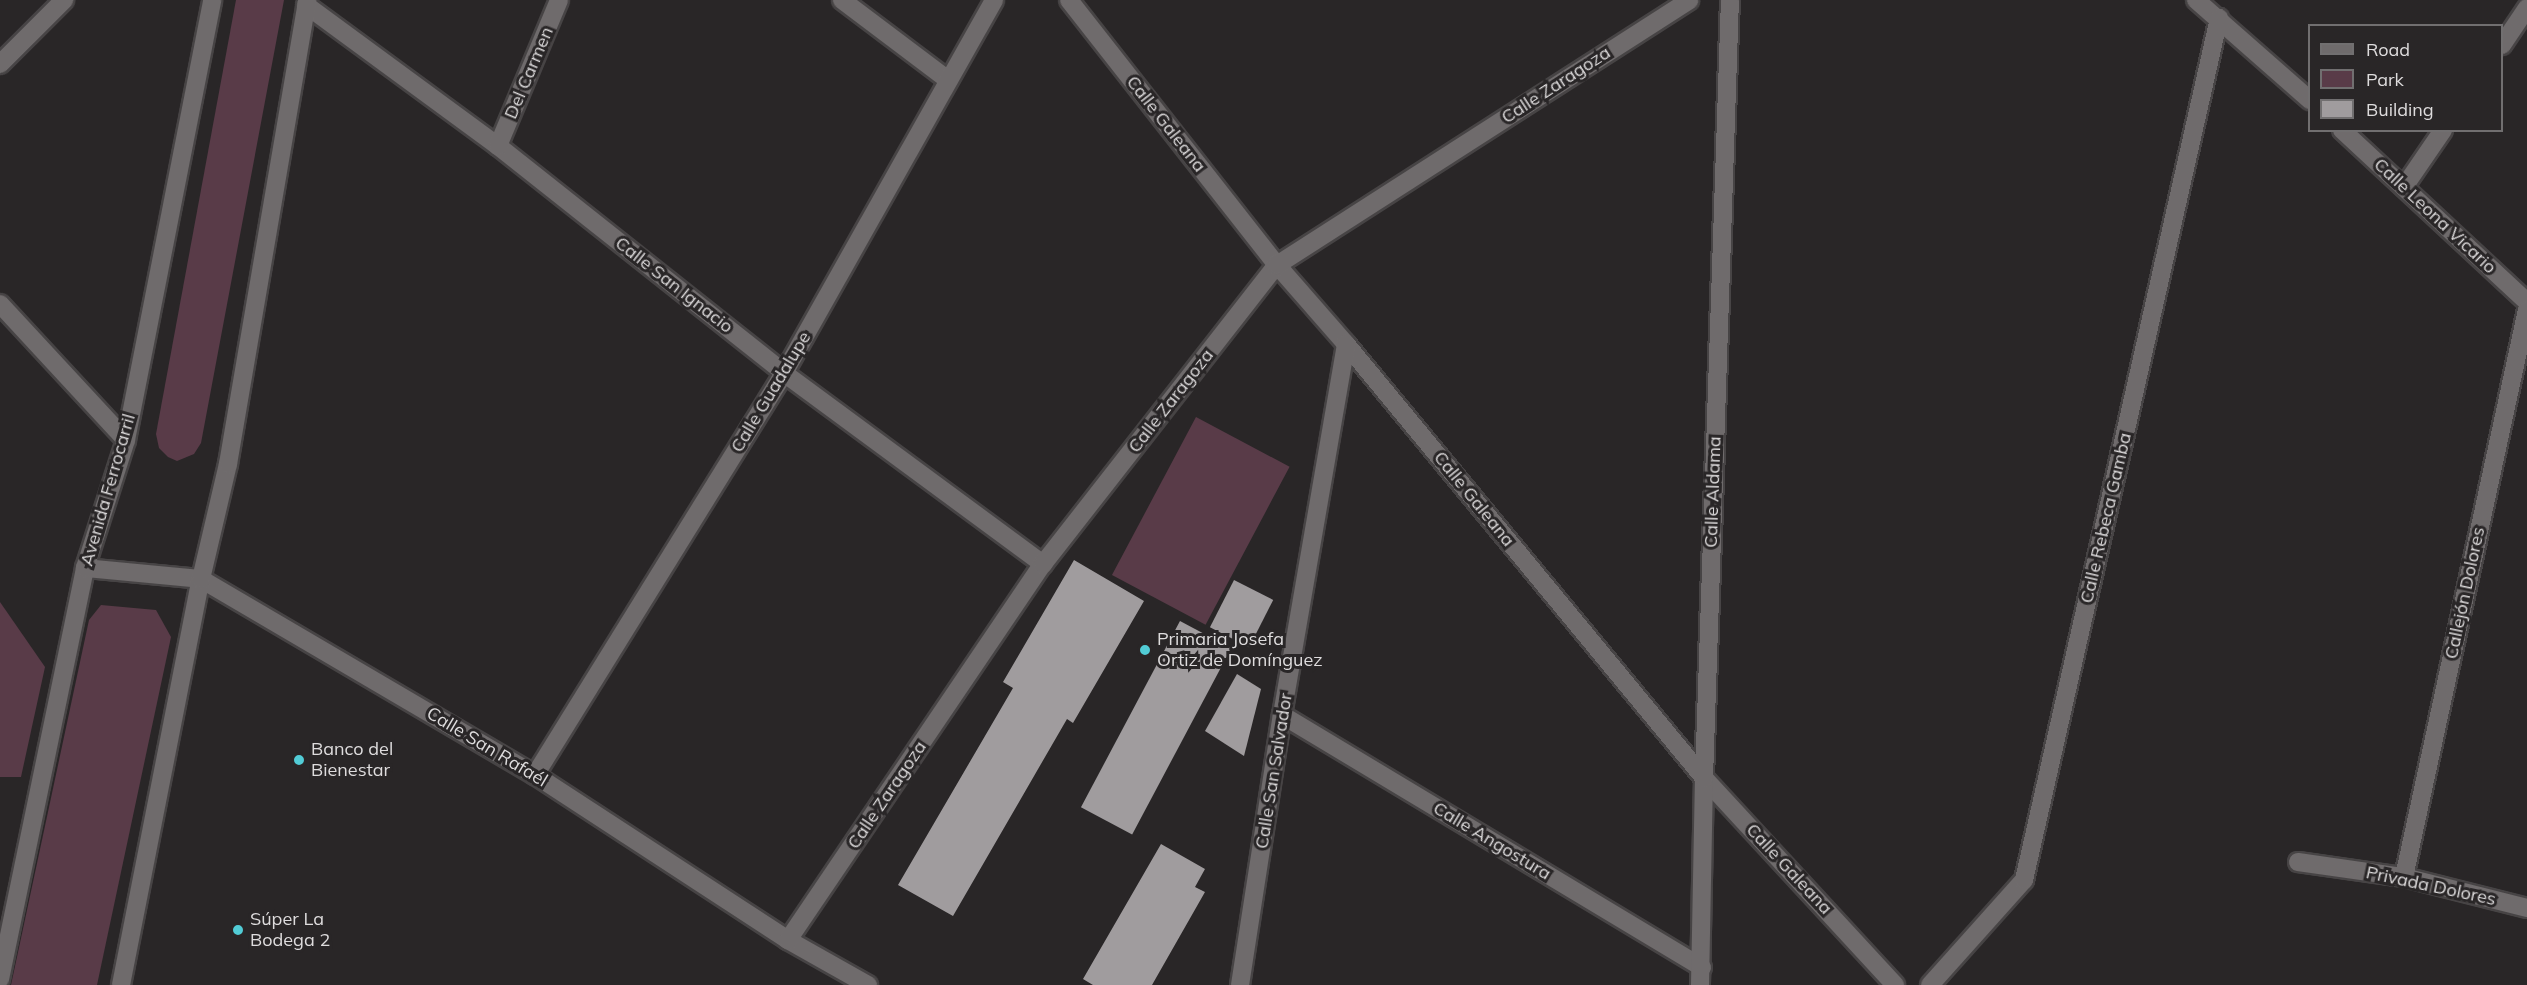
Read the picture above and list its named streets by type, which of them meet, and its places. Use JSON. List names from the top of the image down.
{
  "streets": {
    "street": [
      "Del Carmen",
      "Calle Zaragoza",
      "Calle Galeana",
      "Calle Leona Vicario",
      "Calle San Ignacio",
      "Calle Guadalupe",
      "Avenida Ferrocarril",
      "Calle Aldama",
      "Calle Rebeca Gamba",
      "Callejón Dolores",
      "Calle San Rafaél",
      "Calle San Salvador",
      "Calle Angostura",
      "Privada Dolores"
    ]
  },
  "crossings": [
    ["Del Carmen", "Calle San Ignacio"],
    ["Calle Zaragoza", "Calle Galeana"],
    ["Calle Zaragoza", "Calle San Ignacio"],
    ["Calle Zaragoza", "Calle San Rafaél"],
    ["Calle Galeana", "Calle Aldama"],
    ["Calle Galeana", "Calle San Salvador"],
    ["Calle San Ignacio", "Calle Guadalupe"],
    ["Calle Guadalupe", "Calle San Rafaél"],
    ["Avenida Ferrocarril", "Calle San Rafaél"],
    ["Calle Aldama", "Calle Angostura"],
    ["Callejón Dolores", "Privada Dolores"],
    ["Calle San Salvador", "Calle Angostura"]
  ],
  "places": ["Primaria Josefa Ortiz de Domínguez", "Banco del Bienestar", "Súper La Bodega 2"],
  "legend": ["Road", "Park", "Building"]
}
